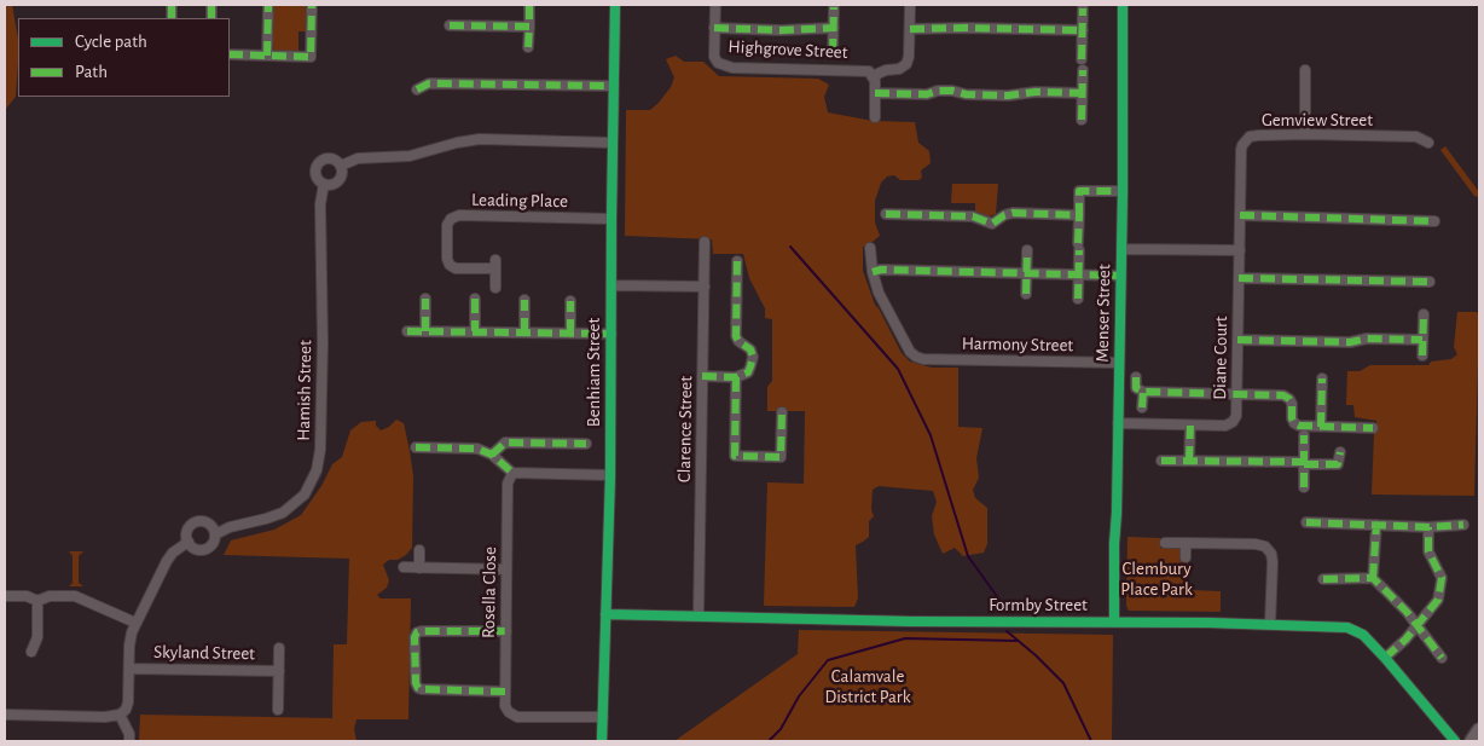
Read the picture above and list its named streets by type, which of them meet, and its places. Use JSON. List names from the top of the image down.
{
  "streets": {
    "street": [
      "Highgrove Street",
      "Gemview Street",
      "Leading Place",
      "Menser Street",
      "Harmony Street",
      "Diane Court",
      "Benhiam Street",
      "Hamish Street",
      "Clarence Street",
      "Rosella Close",
      "Formby Street",
      "Skyland Street"
    ]
  },
  "crossings": [
    ["Gemview Street", "Diane Court"],
    ["Leading Place", "Benhiam Street"],
    ["Menser Street", "Harmony Street"],
    ["Menser Street", "Diane Court"],
    ["Menser Street", "Formby Street"],
    ["Benhiam Street", "Rosella Close"],
    ["Benhiam Street", "Formby Street"],
    ["Clarence Street", "Formby Street"]
  ],
  "parks": ["Clembury Place Park", "Calamvale District Park"],
  "legend": ["Cycle path", "Path"]
}
